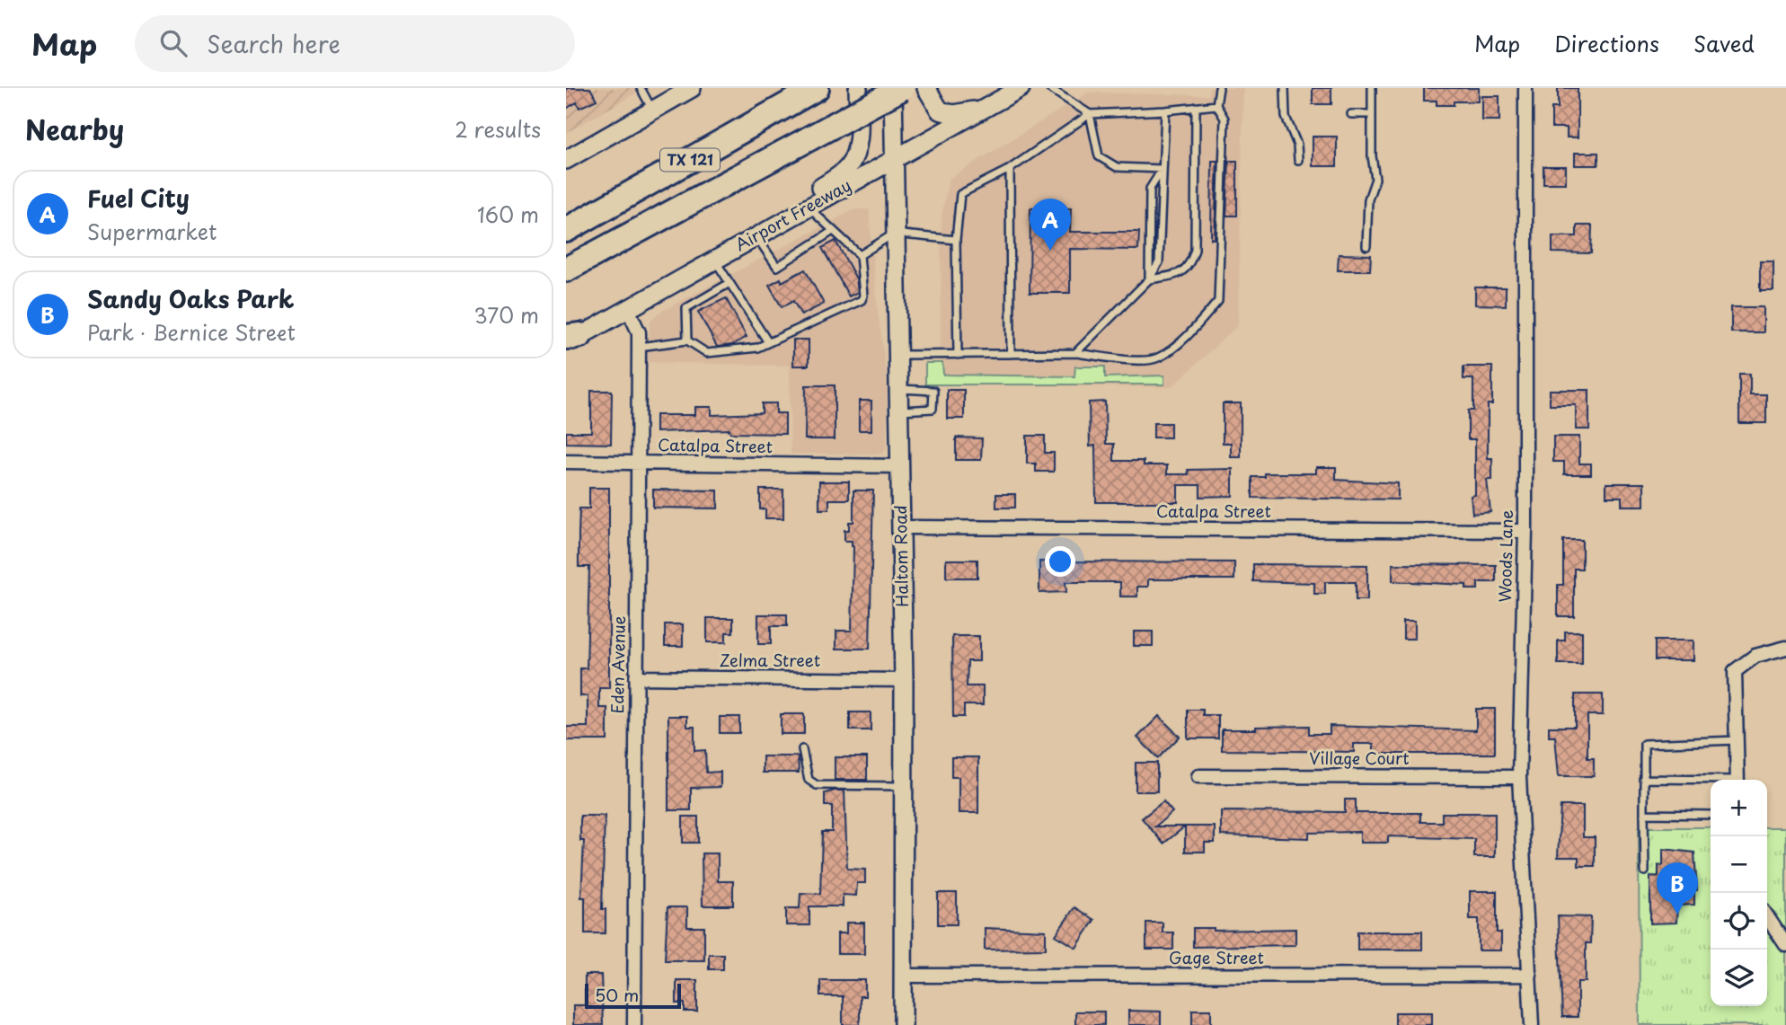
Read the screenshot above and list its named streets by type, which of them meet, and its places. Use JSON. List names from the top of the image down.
{
  "streets": {
    "highway": ["TX 121"],
    "main road": ["Airport Freeway", "Haltom Road"],
    "street": [
      "Catalpa Street",
      "Woods Lane",
      "Zelma Street",
      "Eden Avenue",
      "Village Court",
      "Gage Street"
    ]
  },
  "crossings": [
    ["Airport Freeway", "Haltom Road"],
    ["Airport Freeway", "Eden Avenue"],
    ["Catalpa Street", "Haltom Road"],
    ["Catalpa Street", "Woods Lane"],
    ["Catalpa Street", "Eden Avenue"],
    ["Haltom Road", "Zelma Street"],
    ["Haltom Road", "Gage Street"],
    ["Woods Lane", "Village Court"],
    ["Woods Lane", "Gage Street"],
    ["Zelma Street", "Eden Avenue"]
  ],
  "scale_bar": "50 m",
  "page": {
    "header": "Map",
    "search": "Search here",
    "nav": ["Map", "Directions", "Saved"],
    "heading": ["Nearby", "2 results"],
    "list": [
      {
        "mark": "A",
        "name": "Fuel City",
        "note": "Supermarket",
        "value": "160 m"
      },
      {
        "mark": "B",
        "name": "Sandy Oaks Park",
        "note": "Park · Bernice Street",
        "value": "370 m"
      }
    ],
    "pins": ["A", "B"],
    "map_buttons": ["+", "−"],
    "scale": "50 m"
  }
}
